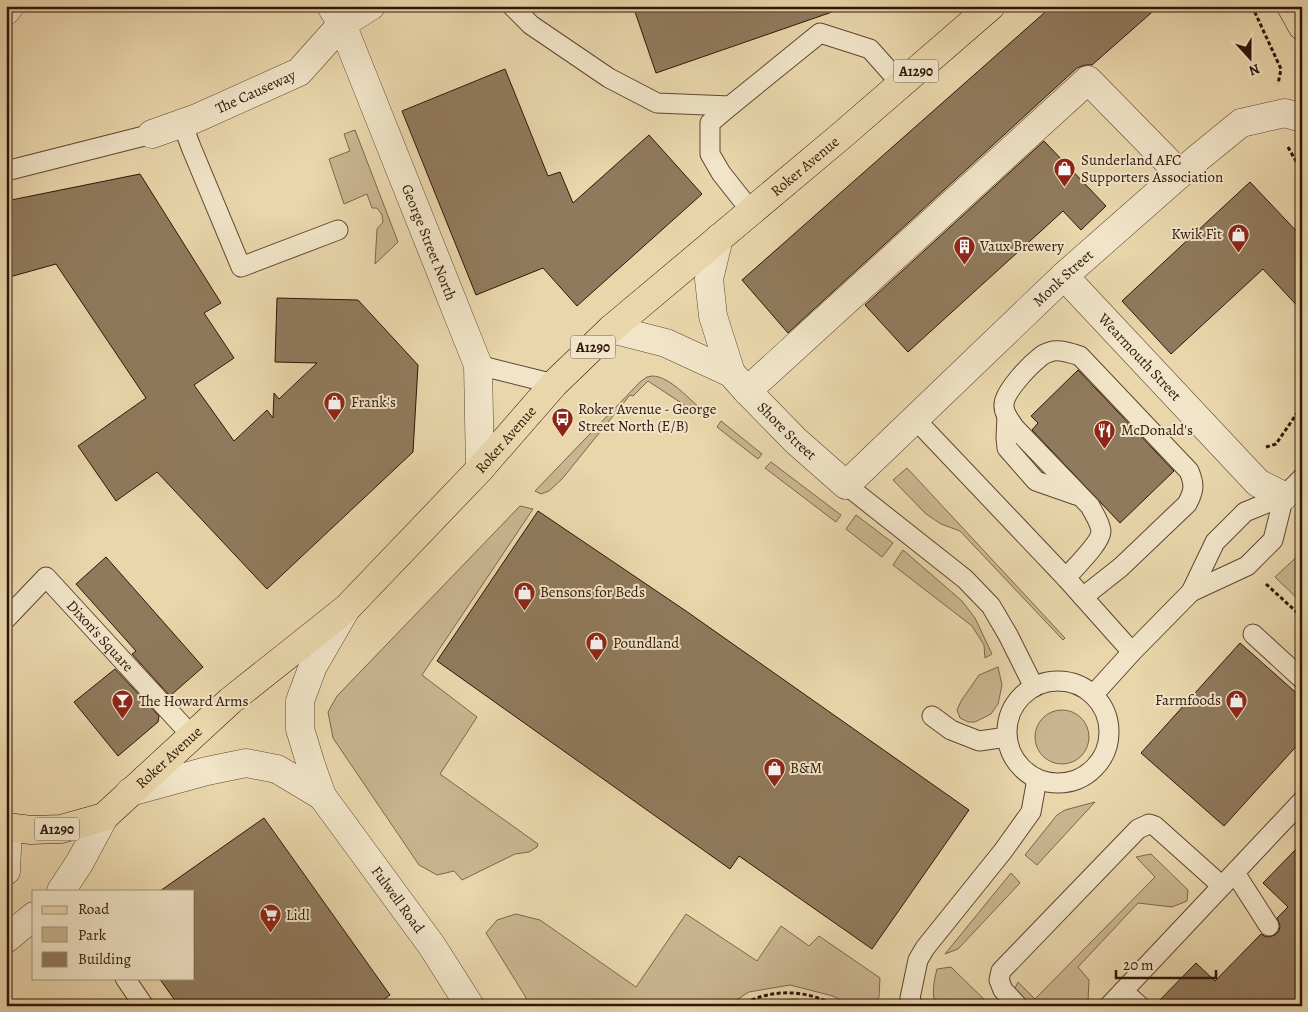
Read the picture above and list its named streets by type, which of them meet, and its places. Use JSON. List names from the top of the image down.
{
  "streets": {
    "main road": ["A1290", "Roker Avenue"],
    "street": [
      "The Causeway",
      "George Street North",
      "Monk Street",
      "Wearmouth Street",
      "Shore Street",
      "Fulwell Road"
    ],
    "lane": ["Dixon's Square"]
  },
  "crossings": [
    ["The Causeway", "George Street North"],
    ["Roker Avenue", "George Street North"],
    ["Roker Avenue", "Dixon's Square"],
    ["Roker Avenue", "Fulwell Road"],
    ["Monk Street", "Wearmouth Street"],
    ["Monk Street", "Shore Street"]
  ],
  "places": {
    "shop": [
      "Sunderland AFC Supporters Association",
      "Kwik Fit",
      "Frank's",
      "Bensons for Beds",
      "Poundland",
      "Farmfoods",
      "B&M"
    ],
    "building": ["Vaux Brewery"],
    "bus stop": ["Roker Avenue - George Street North (E/B)"],
    "restaurant": ["McDonald's"],
    "bar": ["The Howard Arms"],
    "supermarket": ["Lidl"]
  },
  "legend": ["Road", "Park", "Building"],
  "scale_bar": "20 m",
  "north": "bottom"
}
